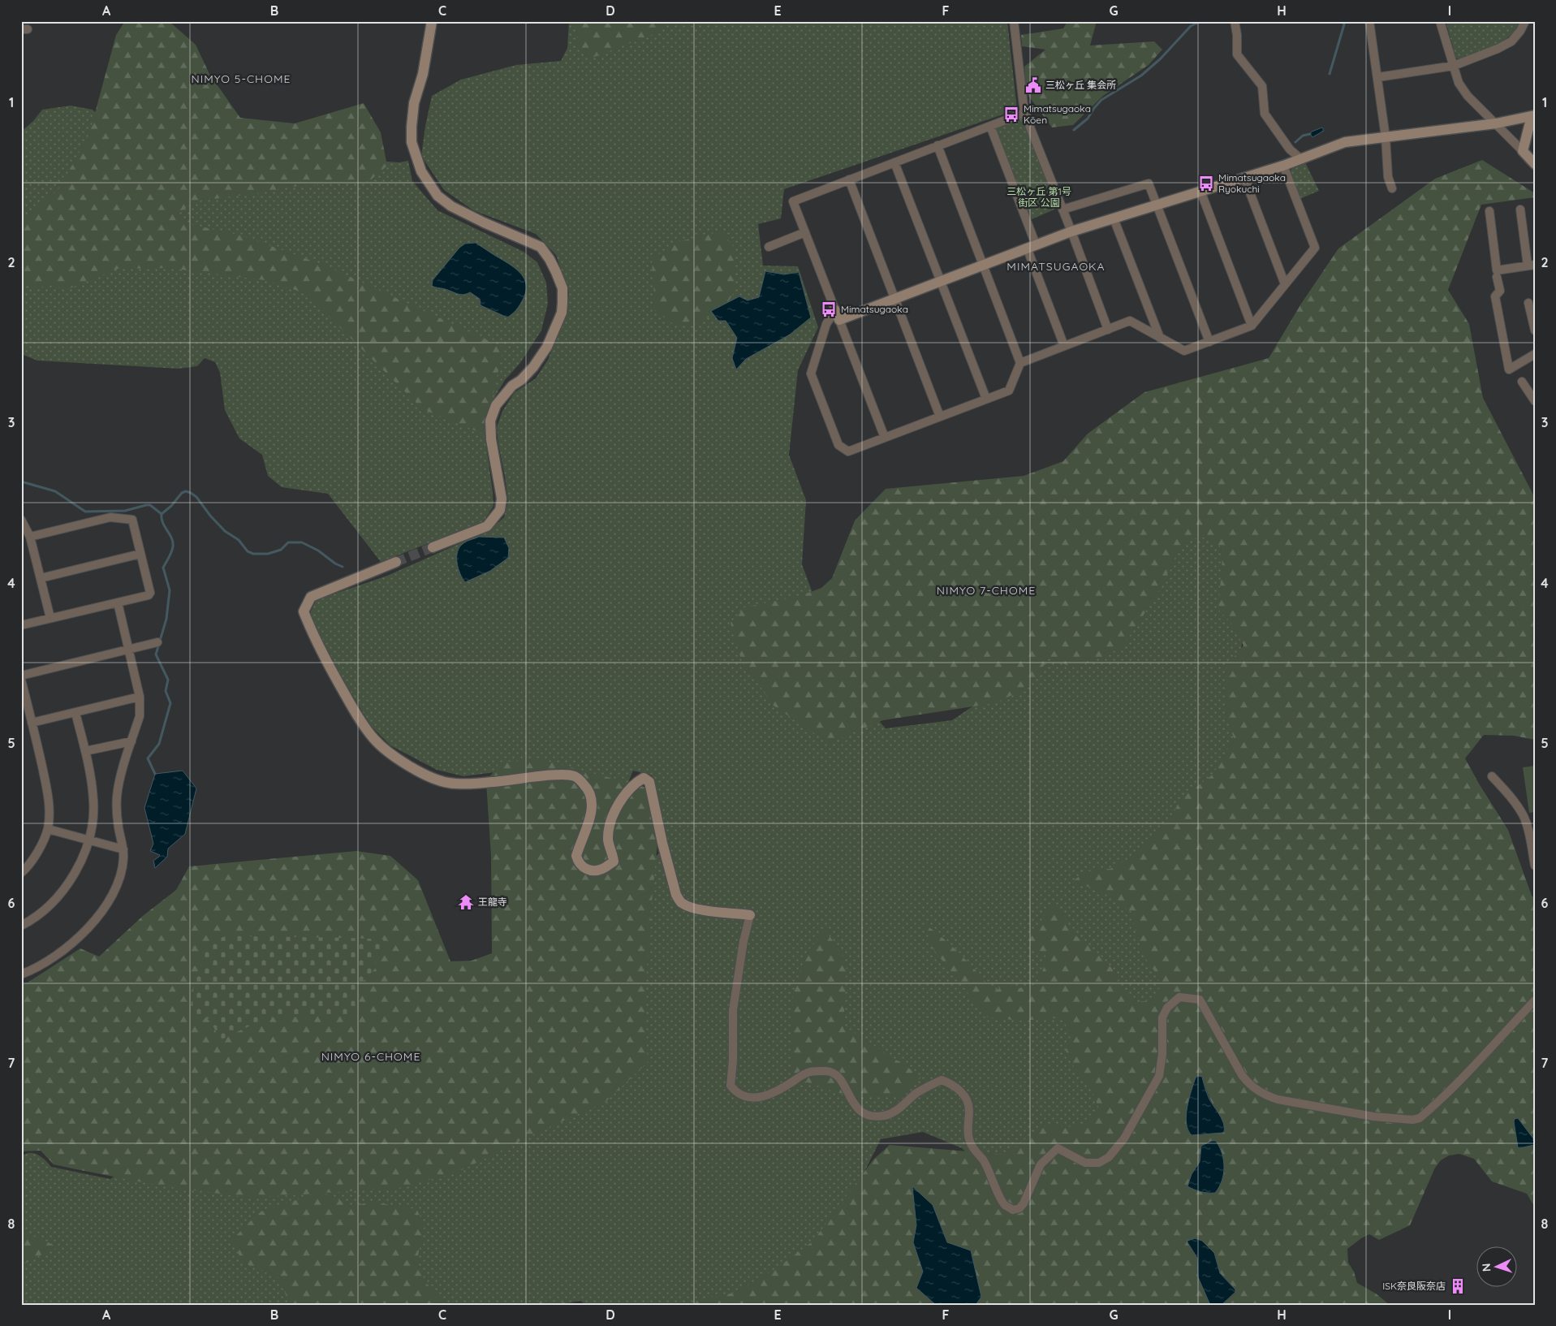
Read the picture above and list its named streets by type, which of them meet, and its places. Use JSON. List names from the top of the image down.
{
  "districts": [
    "NIMYO 5-CHOME",
    "MIMATSUGAOKA",
    "NIMYO 7-CHOME",
    "NIMYO 6-CHOME"
  ],
  "parks": ["三松ヶ丘 第1号 街区 公園"],
  "places": {
    "public building": ["三松ヶ丘 集会所"],
    "bus stop": ["Mimatsugaoka Kōen", "Mimatsugaoka Ryokuchi", "Mimatsugaoka"],
    "temple": ["王龍寺"],
    "building": ["ISK奈良阪奈店"]
  },
  "north": "left",
  "grid": {
    "columns": [
      "A",
      "B",
      "C",
      "D",
      "E",
      "F",
      "G",
      "H",
      "I"
    ],
    "rows": [
      "1",
      "2",
      "3",
      "4",
      "5",
      "6",
      "7",
      "8"
    ]
  }
}
